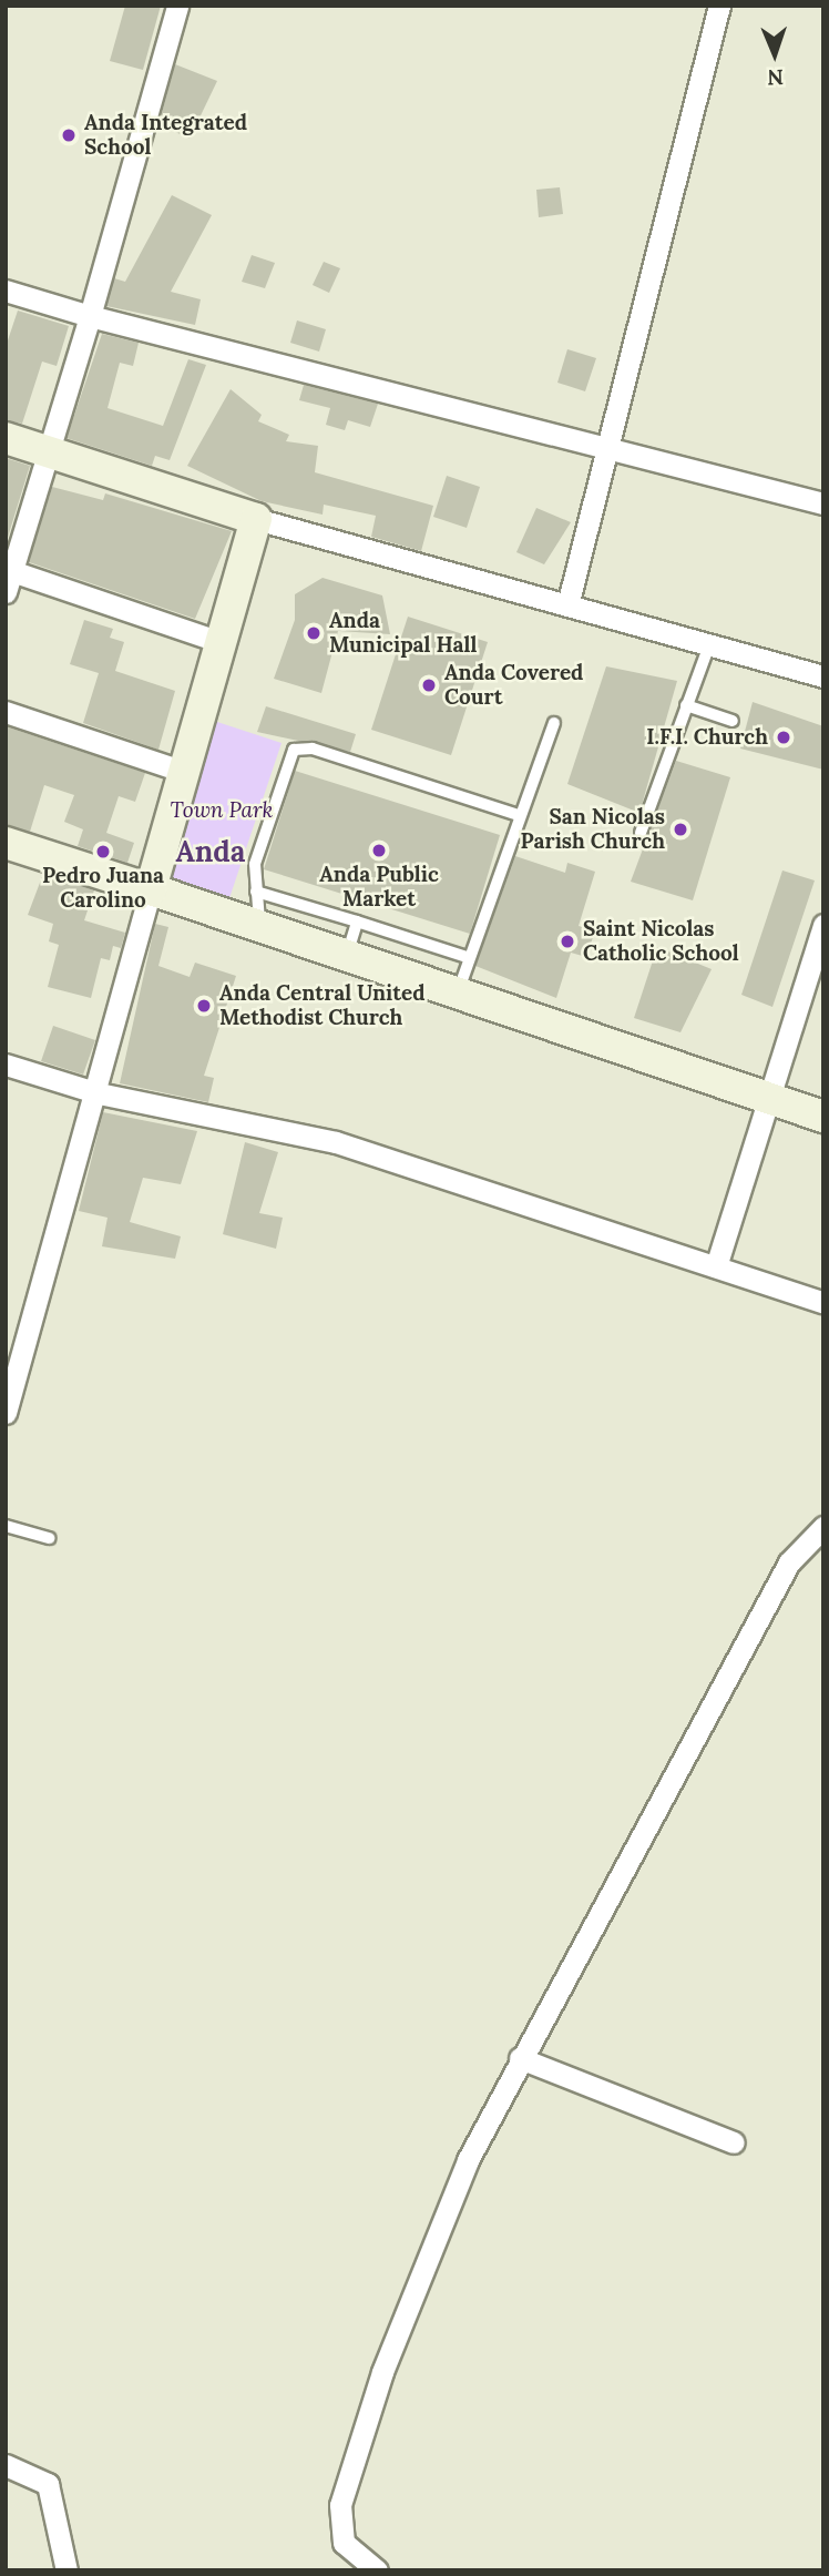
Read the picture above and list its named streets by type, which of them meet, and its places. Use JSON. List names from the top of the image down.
{
  "districts": ["Anda"],
  "parks": ["Town Park"],
  "places": [
    "Anda Integrated School",
    "Anda Municipal Hall",
    "Anda Covered Court",
    "I.F.I. Church",
    "San Nicolas Parish Church",
    "Anda Public Market",
    "Pedro Juana Carolino",
    "Saint Nicolas Catholic School",
    "Anda Central United Methodist Church"
  ],
  "north": "bottom"
}
